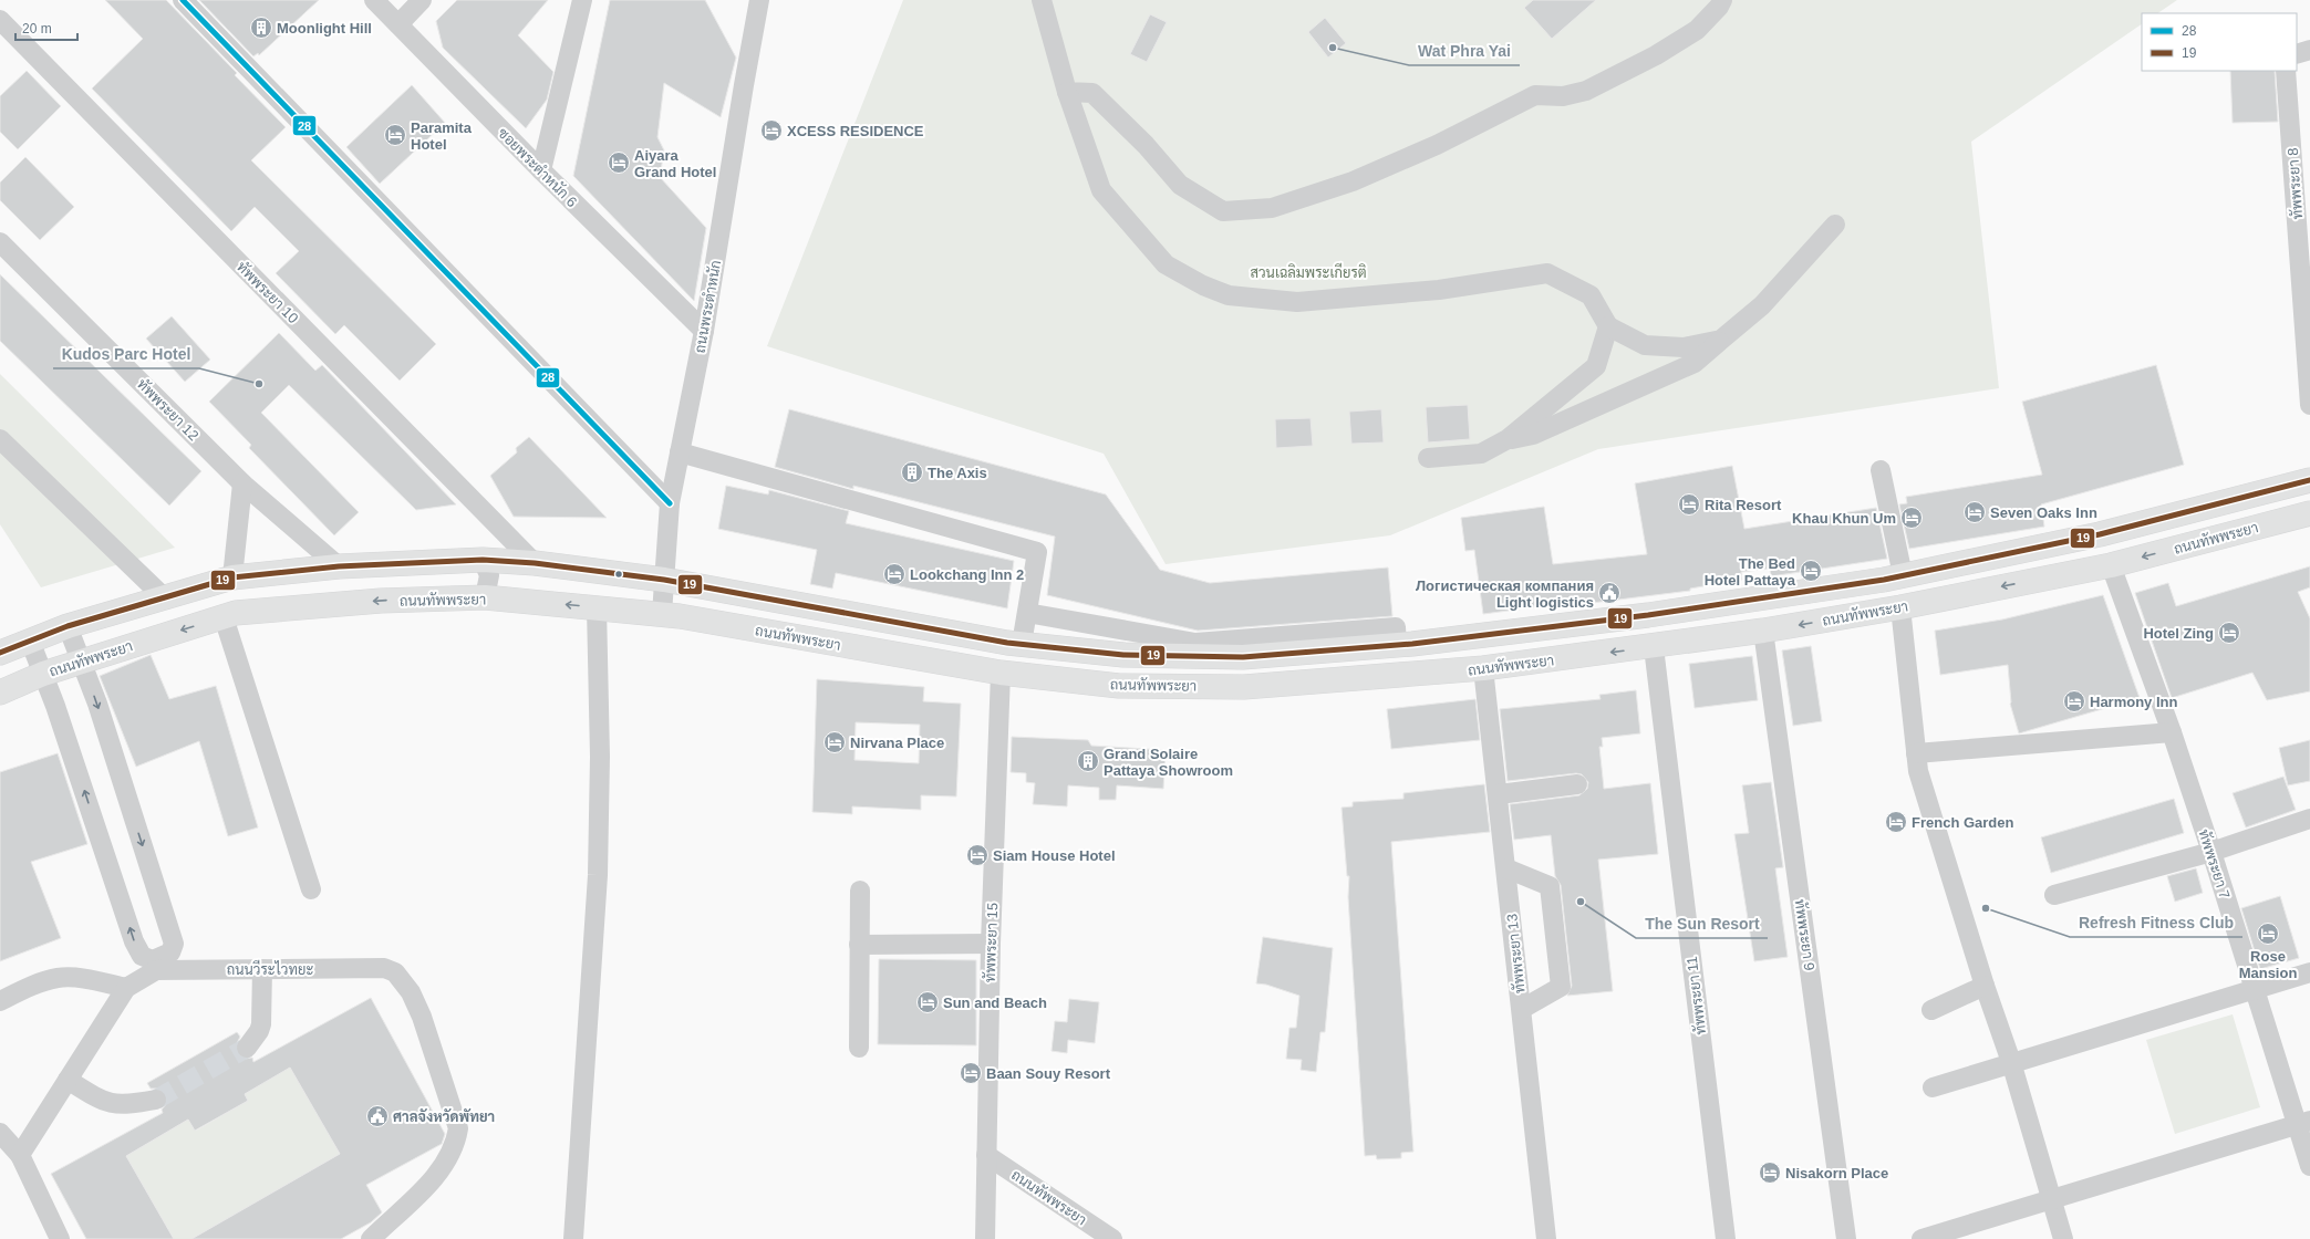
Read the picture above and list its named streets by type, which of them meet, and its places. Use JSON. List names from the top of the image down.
{
  "streets": {
    "main road": ["ถนนทัพพระยา"],
    "street": [
      "ซอยพระตำหนัก 6",
      "ทัพพระยา 8",
      "ทัพพระยา 10",
      "ถนนพระตำหนัก",
      "ทัพพระยา 12",
      "ทัพพระยา 7",
      "ทัพพระยา 9",
      "ทัพพระยา 15",
      "ทัพพระยา 13",
      "ถนนวีระไวทยะ",
      "ทัพพระยา 11"
    ]
  },
  "crossings": [
    ["ซอยพระตำหนัก 6", "ถนนพระตำหนัก"],
    ["ทัพพระยา 10", "ถนนทัพพระยา"],
    ["ถนนพระตำหนัก", "ถนนทัพพระยา"],
    ["ทัพพระยา 12", "ถนนทัพพระยา"],
    ["ถนนทัพพระยา", "ทัพพระยา 7"],
    ["ถนนทัพพระยา", "ทัพพระยา 9"],
    ["ถนนทัพพระยา", "ทัพพระยา 15"],
    ["ถนนทัพพระยา", "ทัพพระยา 13"],
    ["ถนนทัพพระยา", "ทัพพระยา 11"]
  ],
  "parks": ["สวนเฉลิมพระเกียรติ"],
  "places": {
    "building": ["Moonlight Hill", "The Axis", "Grand Solaire Pattaya Showroom"],
    "other": [
      "Wat Phra Yai",
      "Kudos Parc Hotel",
      "The Sun Resort",
      "Refresh Fitness Club"
    ],
    "hotel": [
      "XCESS RESIDENCE",
      "Paramita Hotel",
      "Aiyara Grand Hotel",
      "Rita Resort",
      "Seven Oaks Inn",
      "Khau Khun Um",
      "The Bed Hotel Pattaya",
      "Lookchang Inn 2",
      "Hotel Zing",
      "Harmony Inn",
      "Nirvana Place",
      "French Garden",
      "Siam House Hotel",
      "Rose Mansion",
      "Sun and Beach",
      "Baan Souy Resort",
      "Nisakorn Place"
    ],
    "public building": ["Логистическая компания Light logistics", "ศาลจังหวัดพัทยา"]
  },
  "lines": ["transit line 28", "transit line 19"],
  "legend": ["28", "19"],
  "scale_bar": "20 m"
}
